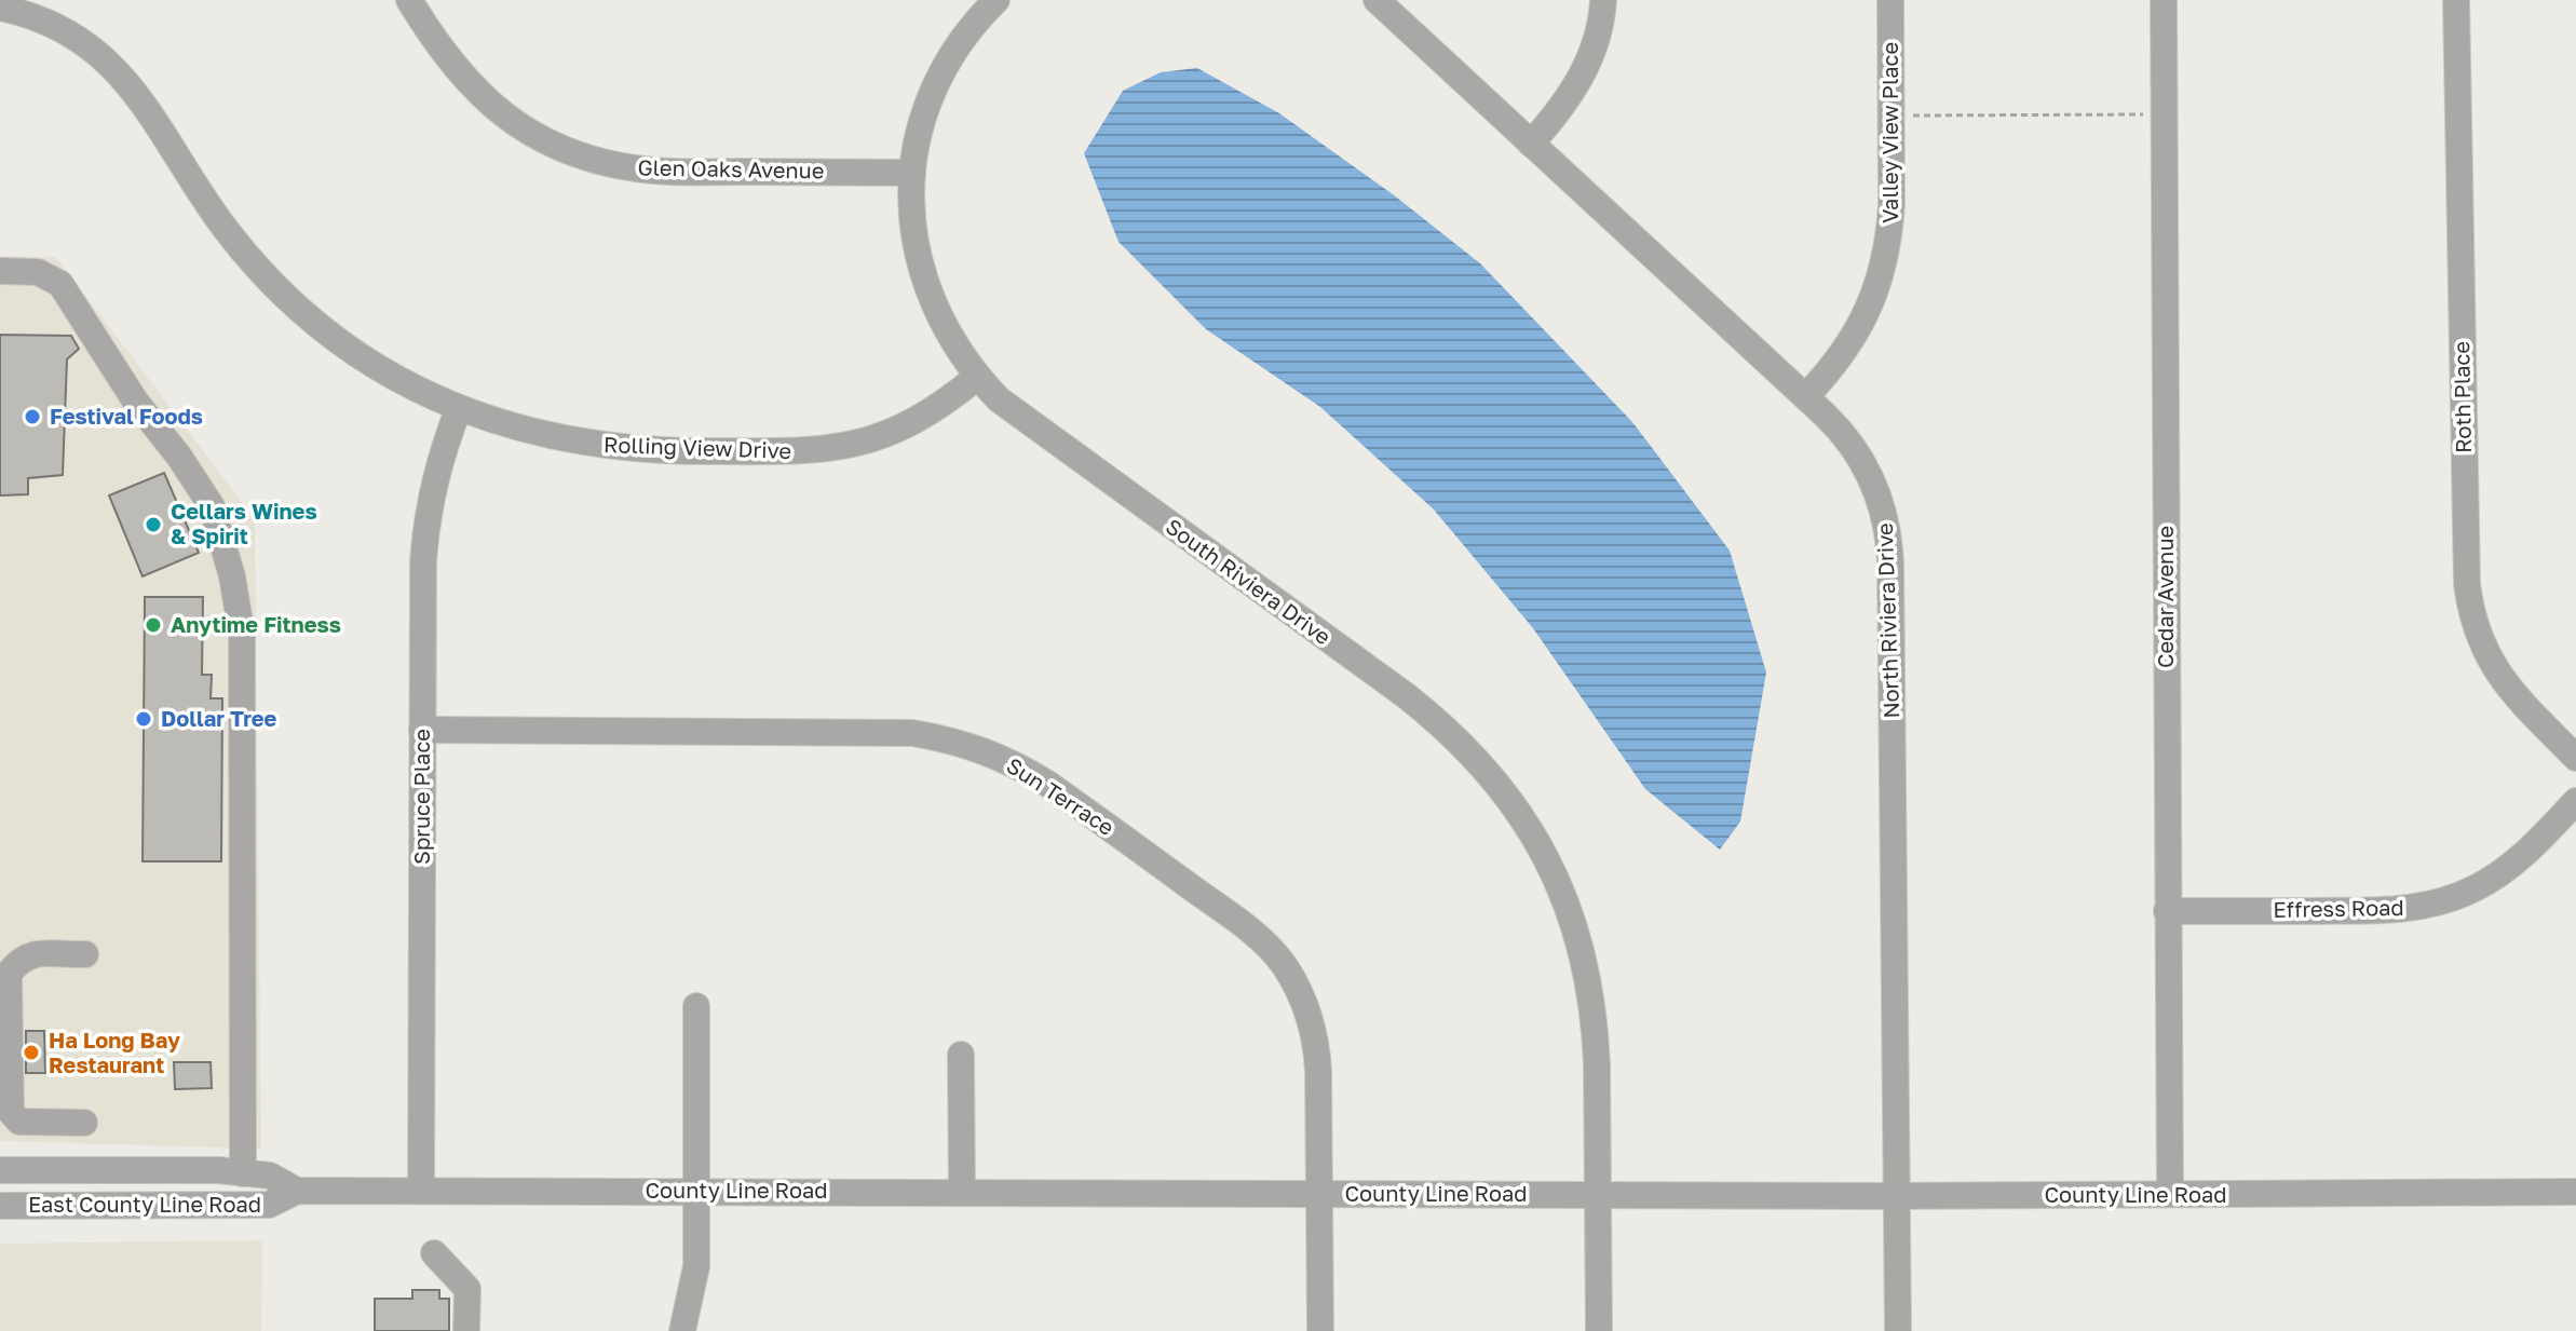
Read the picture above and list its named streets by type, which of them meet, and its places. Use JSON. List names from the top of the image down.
{
  "streets": {
    "street": [
      "Valley View Place",
      "Glen Oaks Avenue",
      "Roth Place",
      "Rolling View Drive",
      "South Riviera Drive",
      "Cedar Avenue",
      "North Riviera Drive",
      "Spruce Place",
      "Sun Terrace",
      "Effress Road",
      "County Line Road",
      "East County Line Road"
    ]
  },
  "crossings": [
    ["Valley View Place", "North Riviera Drive"],
    ["Glen Oaks Avenue", "South Riviera Drive"],
    ["Rolling View Drive", "South Riviera Drive"],
    ["Rolling View Drive", "Spruce Place"],
    ["South Riviera Drive", "County Line Road"],
    ["Cedar Avenue", "Effress Road"],
    ["Cedar Avenue", "County Line Road"],
    ["North Riviera Drive", "County Line Road"],
    ["Spruce Place", "Sun Terrace"],
    ["Spruce Place", "County Line Road"],
    ["Sun Terrace", "County Line Road"],
    ["County Line Road", "East County Line Road"]
  ],
  "places": [
    "Festival Foods",
    "Cellars Wines & Spirit",
    "Anytime Fitness",
    "Dollar Tree",
    "Ha Long Bay Restaurant"
  ]
}
